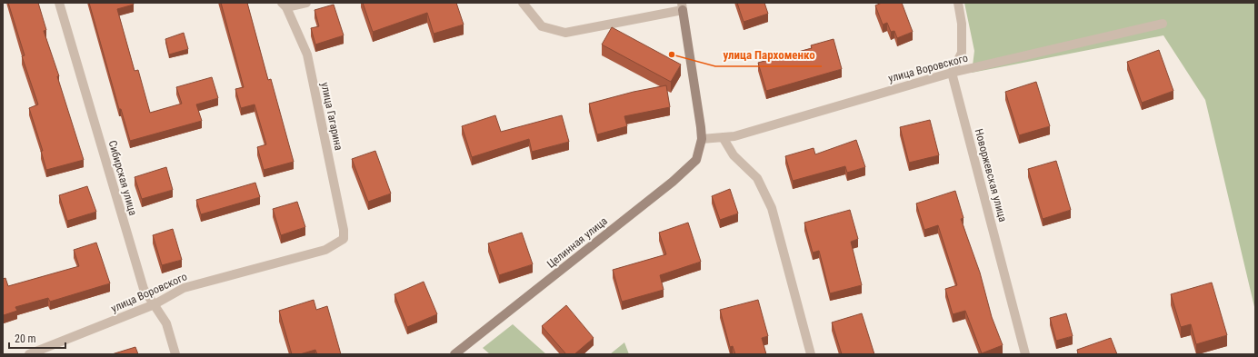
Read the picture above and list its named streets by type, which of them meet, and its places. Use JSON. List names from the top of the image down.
{
  "streets": {
    "street": [
      "улица Воровского",
      "улица Гагарина",
      "Новоржевская улица",
      "Сибирская улица",
      "Целинная улица"
    ]
  },
  "crossings": [
    ["улица Воровского", "улица Гагарина"],
    ["улица Воровского", "Новоржевская улица"],
    ["улица Воровского", "Сибирская улица"],
    ["улица Воровского", "Целинная улица"]
  ],
  "places": ["улица Пархоменко"],
  "scale_bar": "20 m"
}
